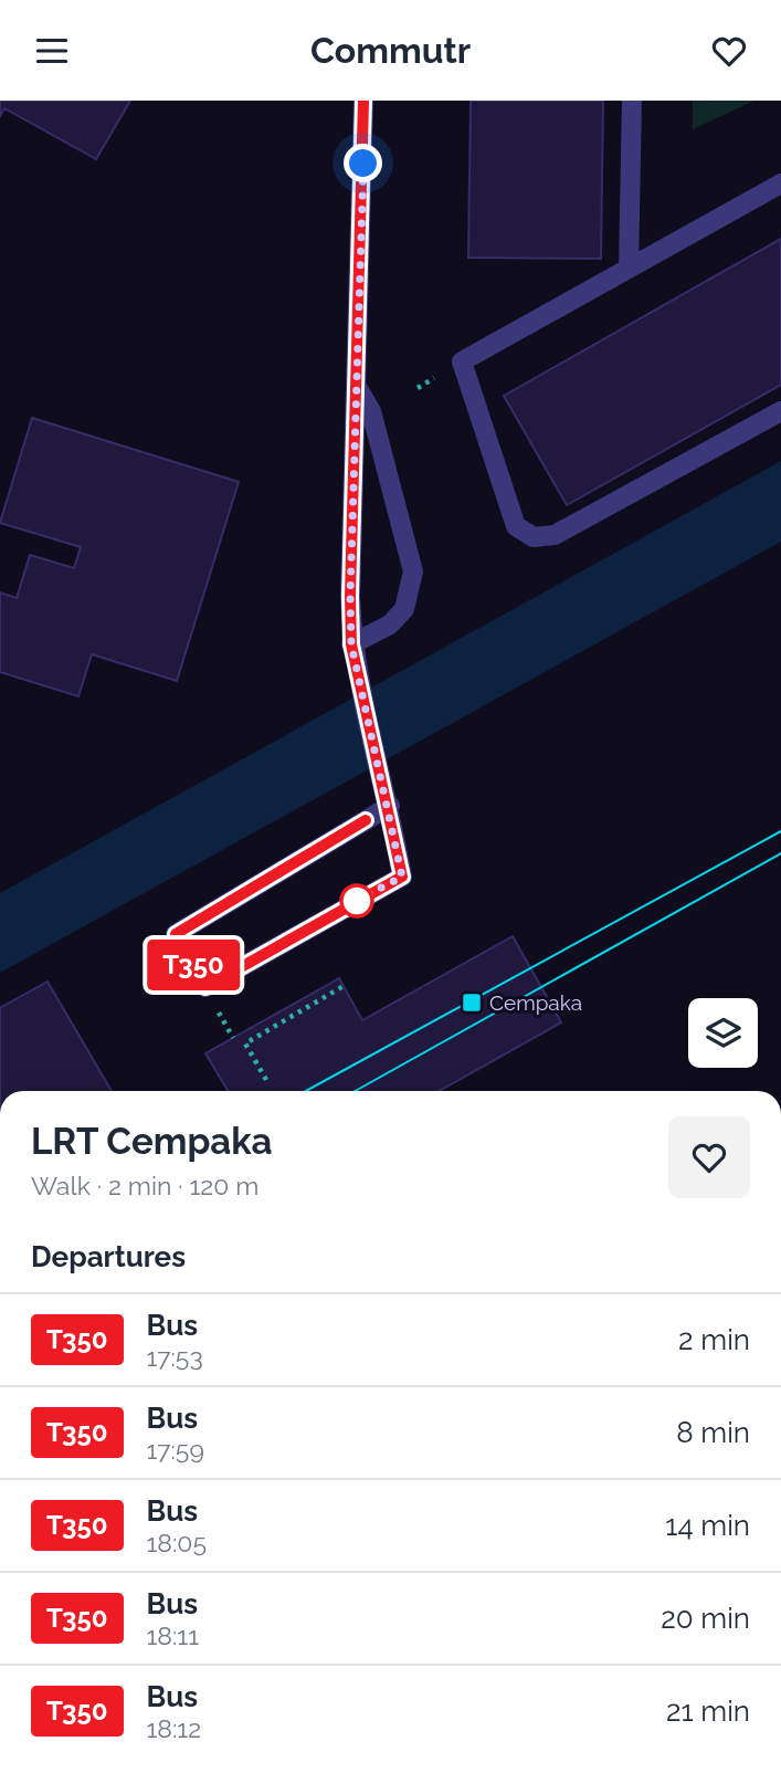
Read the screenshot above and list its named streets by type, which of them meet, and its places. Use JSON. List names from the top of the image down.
{
  "places": {
    "transit": ["Cempaka"]
  },
  "lines": ["bus line T350"],
  "page": {
    "header": "Commutr",
    "on_map": "T350",
    "heading": [
      ["LRT Cempaka", "Walk · 2 min · 120 m"],
      "Departures"
    ],
    "list": [
      {
        "mark": "T350",
        "name": "Bus",
        "note": "17:53",
        "value": "2 min"
      },
      {
        "mark": "T350",
        "name": "Bus",
        "note": "17:59",
        "value": "8 min"
      },
      {
        "mark": "T350",
        "name": "Bus",
        "note": "18:05",
        "value": "14 min"
      },
      {
        "mark": "T350",
        "name": "Bus",
        "note": "18:11",
        "value": "20 min"
      },
      {
        "mark": "T350",
        "name": "Bus",
        "note": "18:12",
        "value": "21 min"
      }
    ]
  }
}
